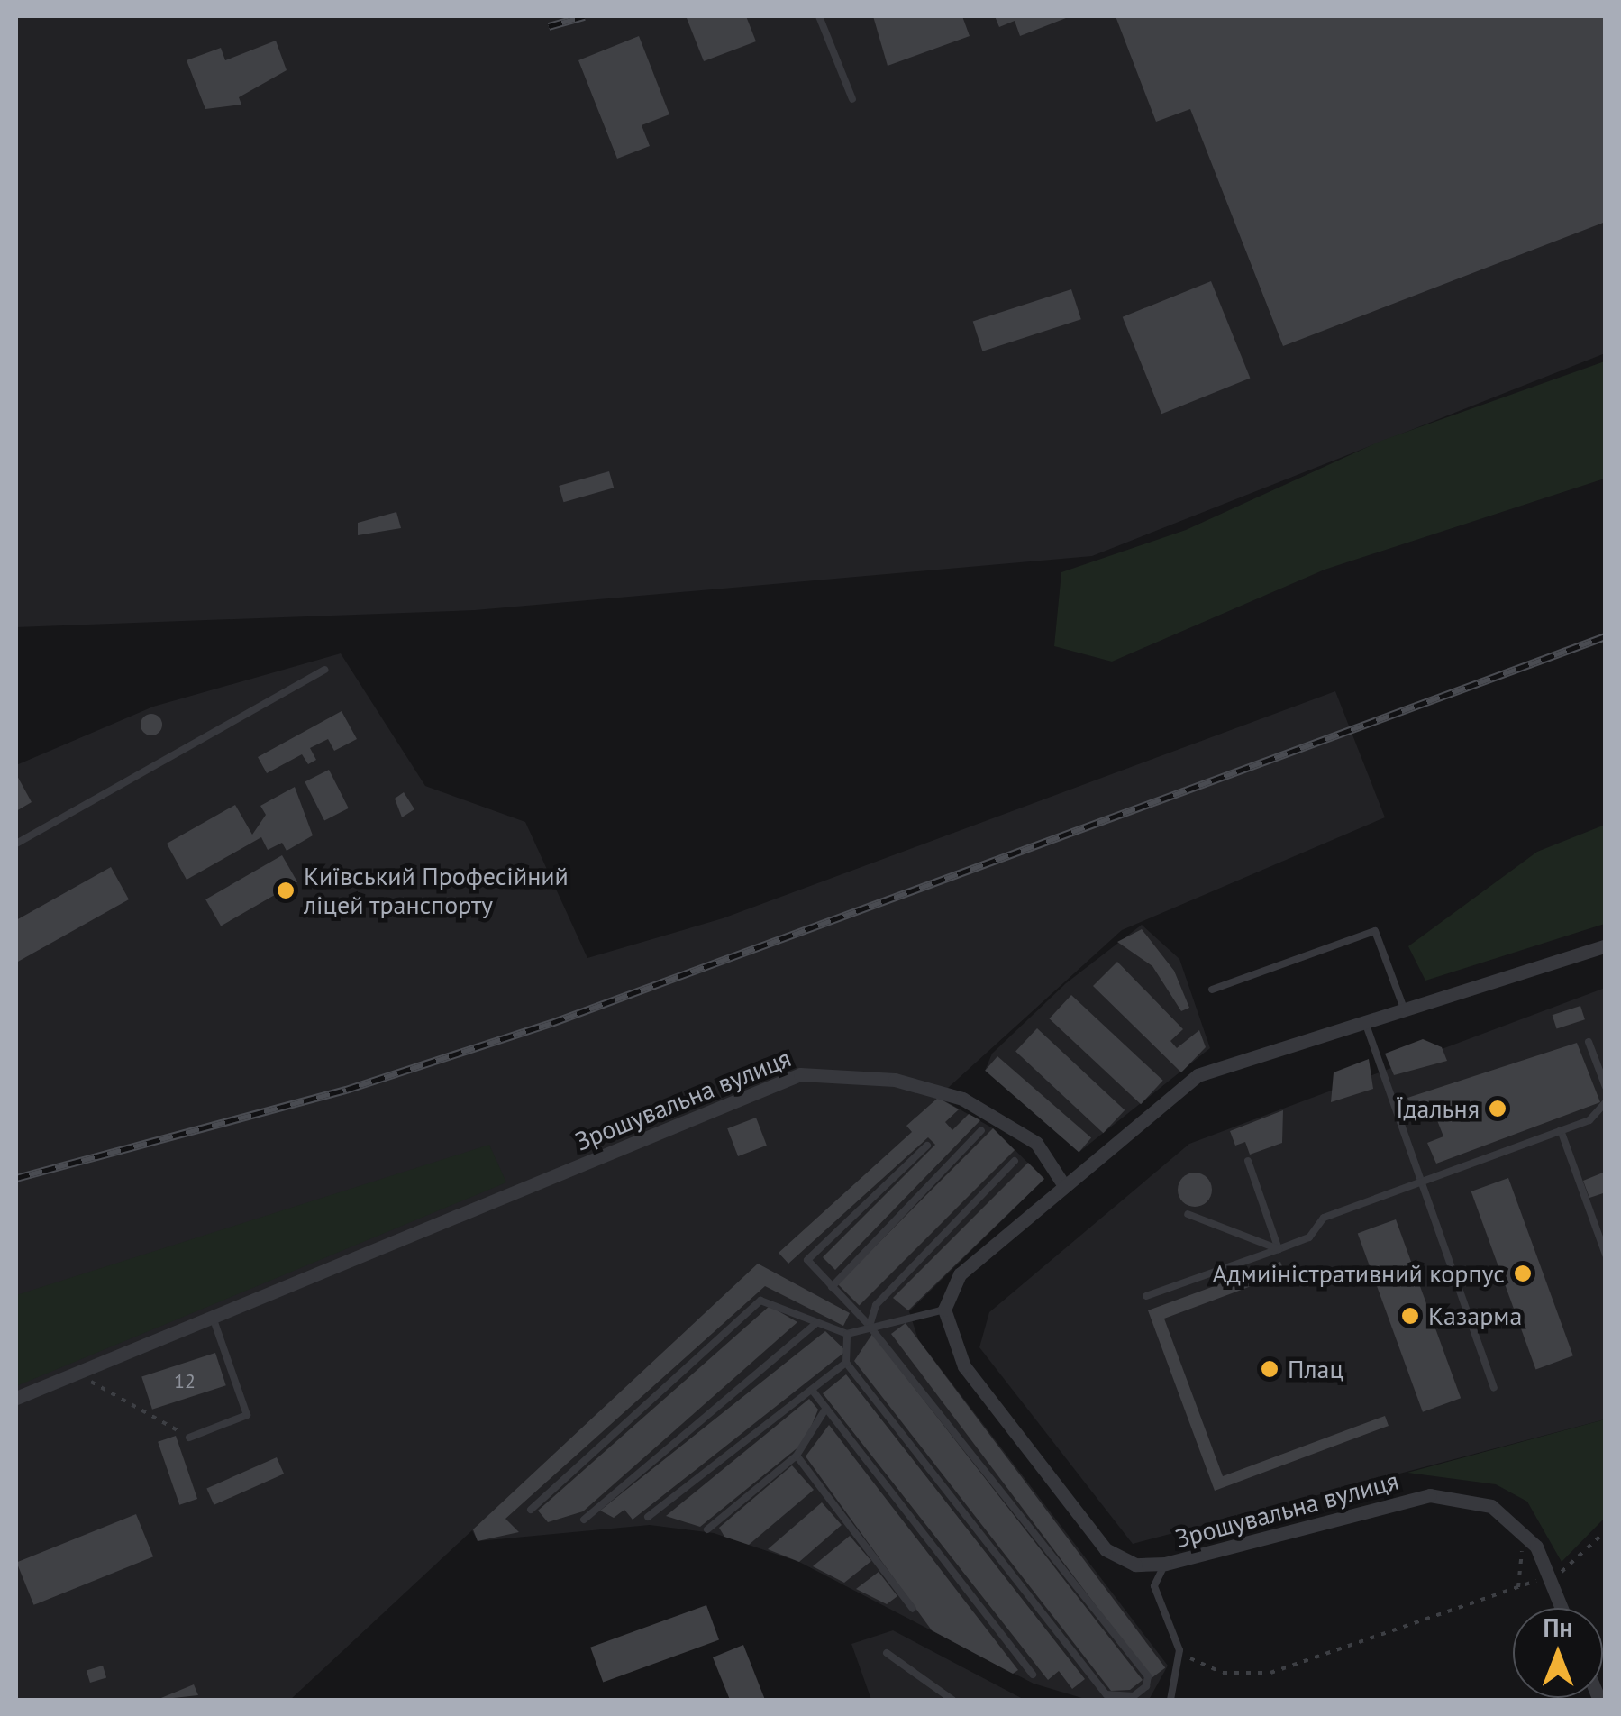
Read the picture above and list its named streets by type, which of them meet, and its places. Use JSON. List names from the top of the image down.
{
  "streets": {
    "street": ["Зрошувальна вулиця"]
  },
  "places": [
    "Київський Професійний ліцей транспорту",
    "Їдальня",
    "Адмиіністративний корпус",
    "Казарма",
    "Плац"
  ],
  "house_numbers": ["12"],
  "north": "top"
}
